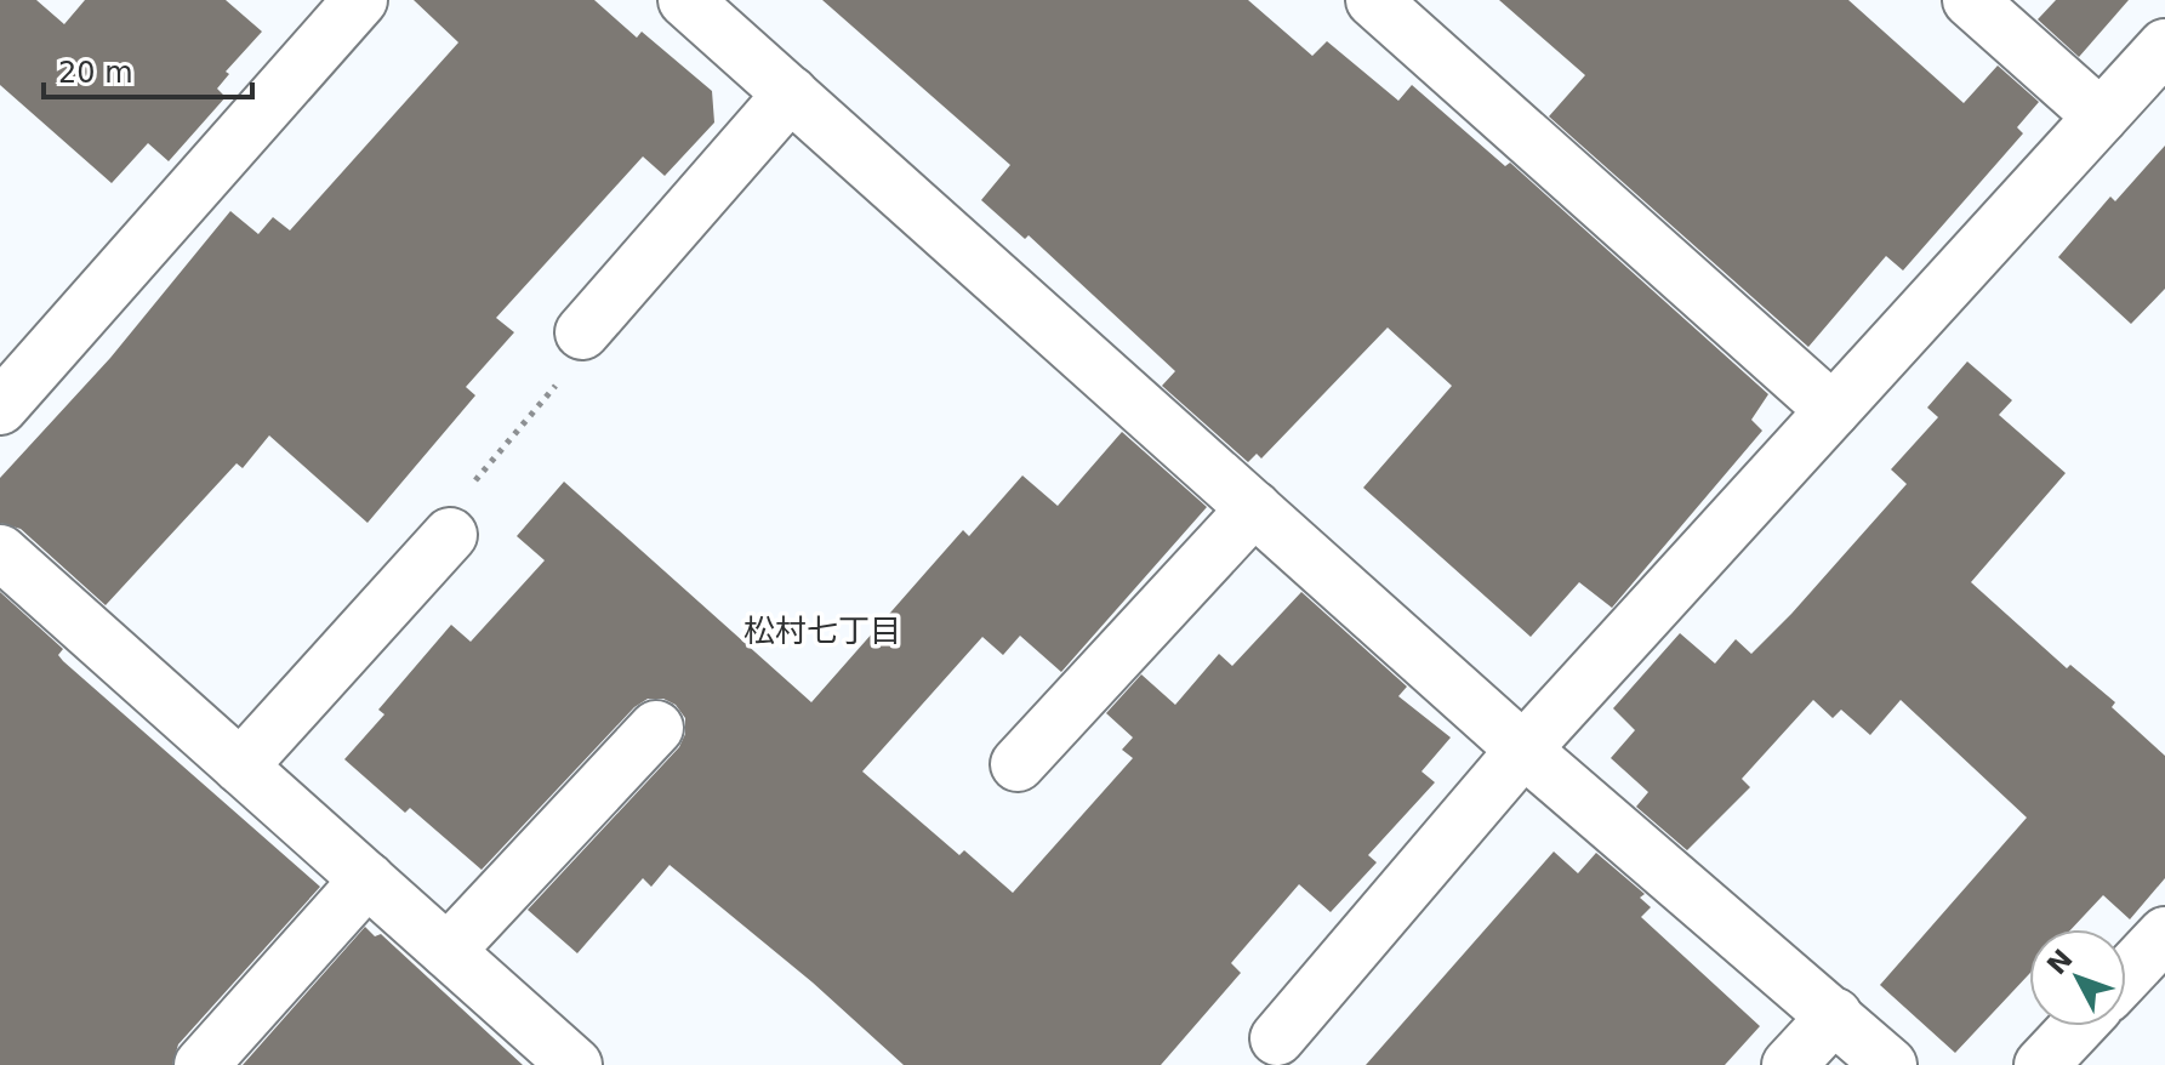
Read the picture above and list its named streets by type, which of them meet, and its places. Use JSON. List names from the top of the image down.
{
  "districts": ["松村七丁目"],
  "scale_bar": "20 m",
  "north": "top left"
}
